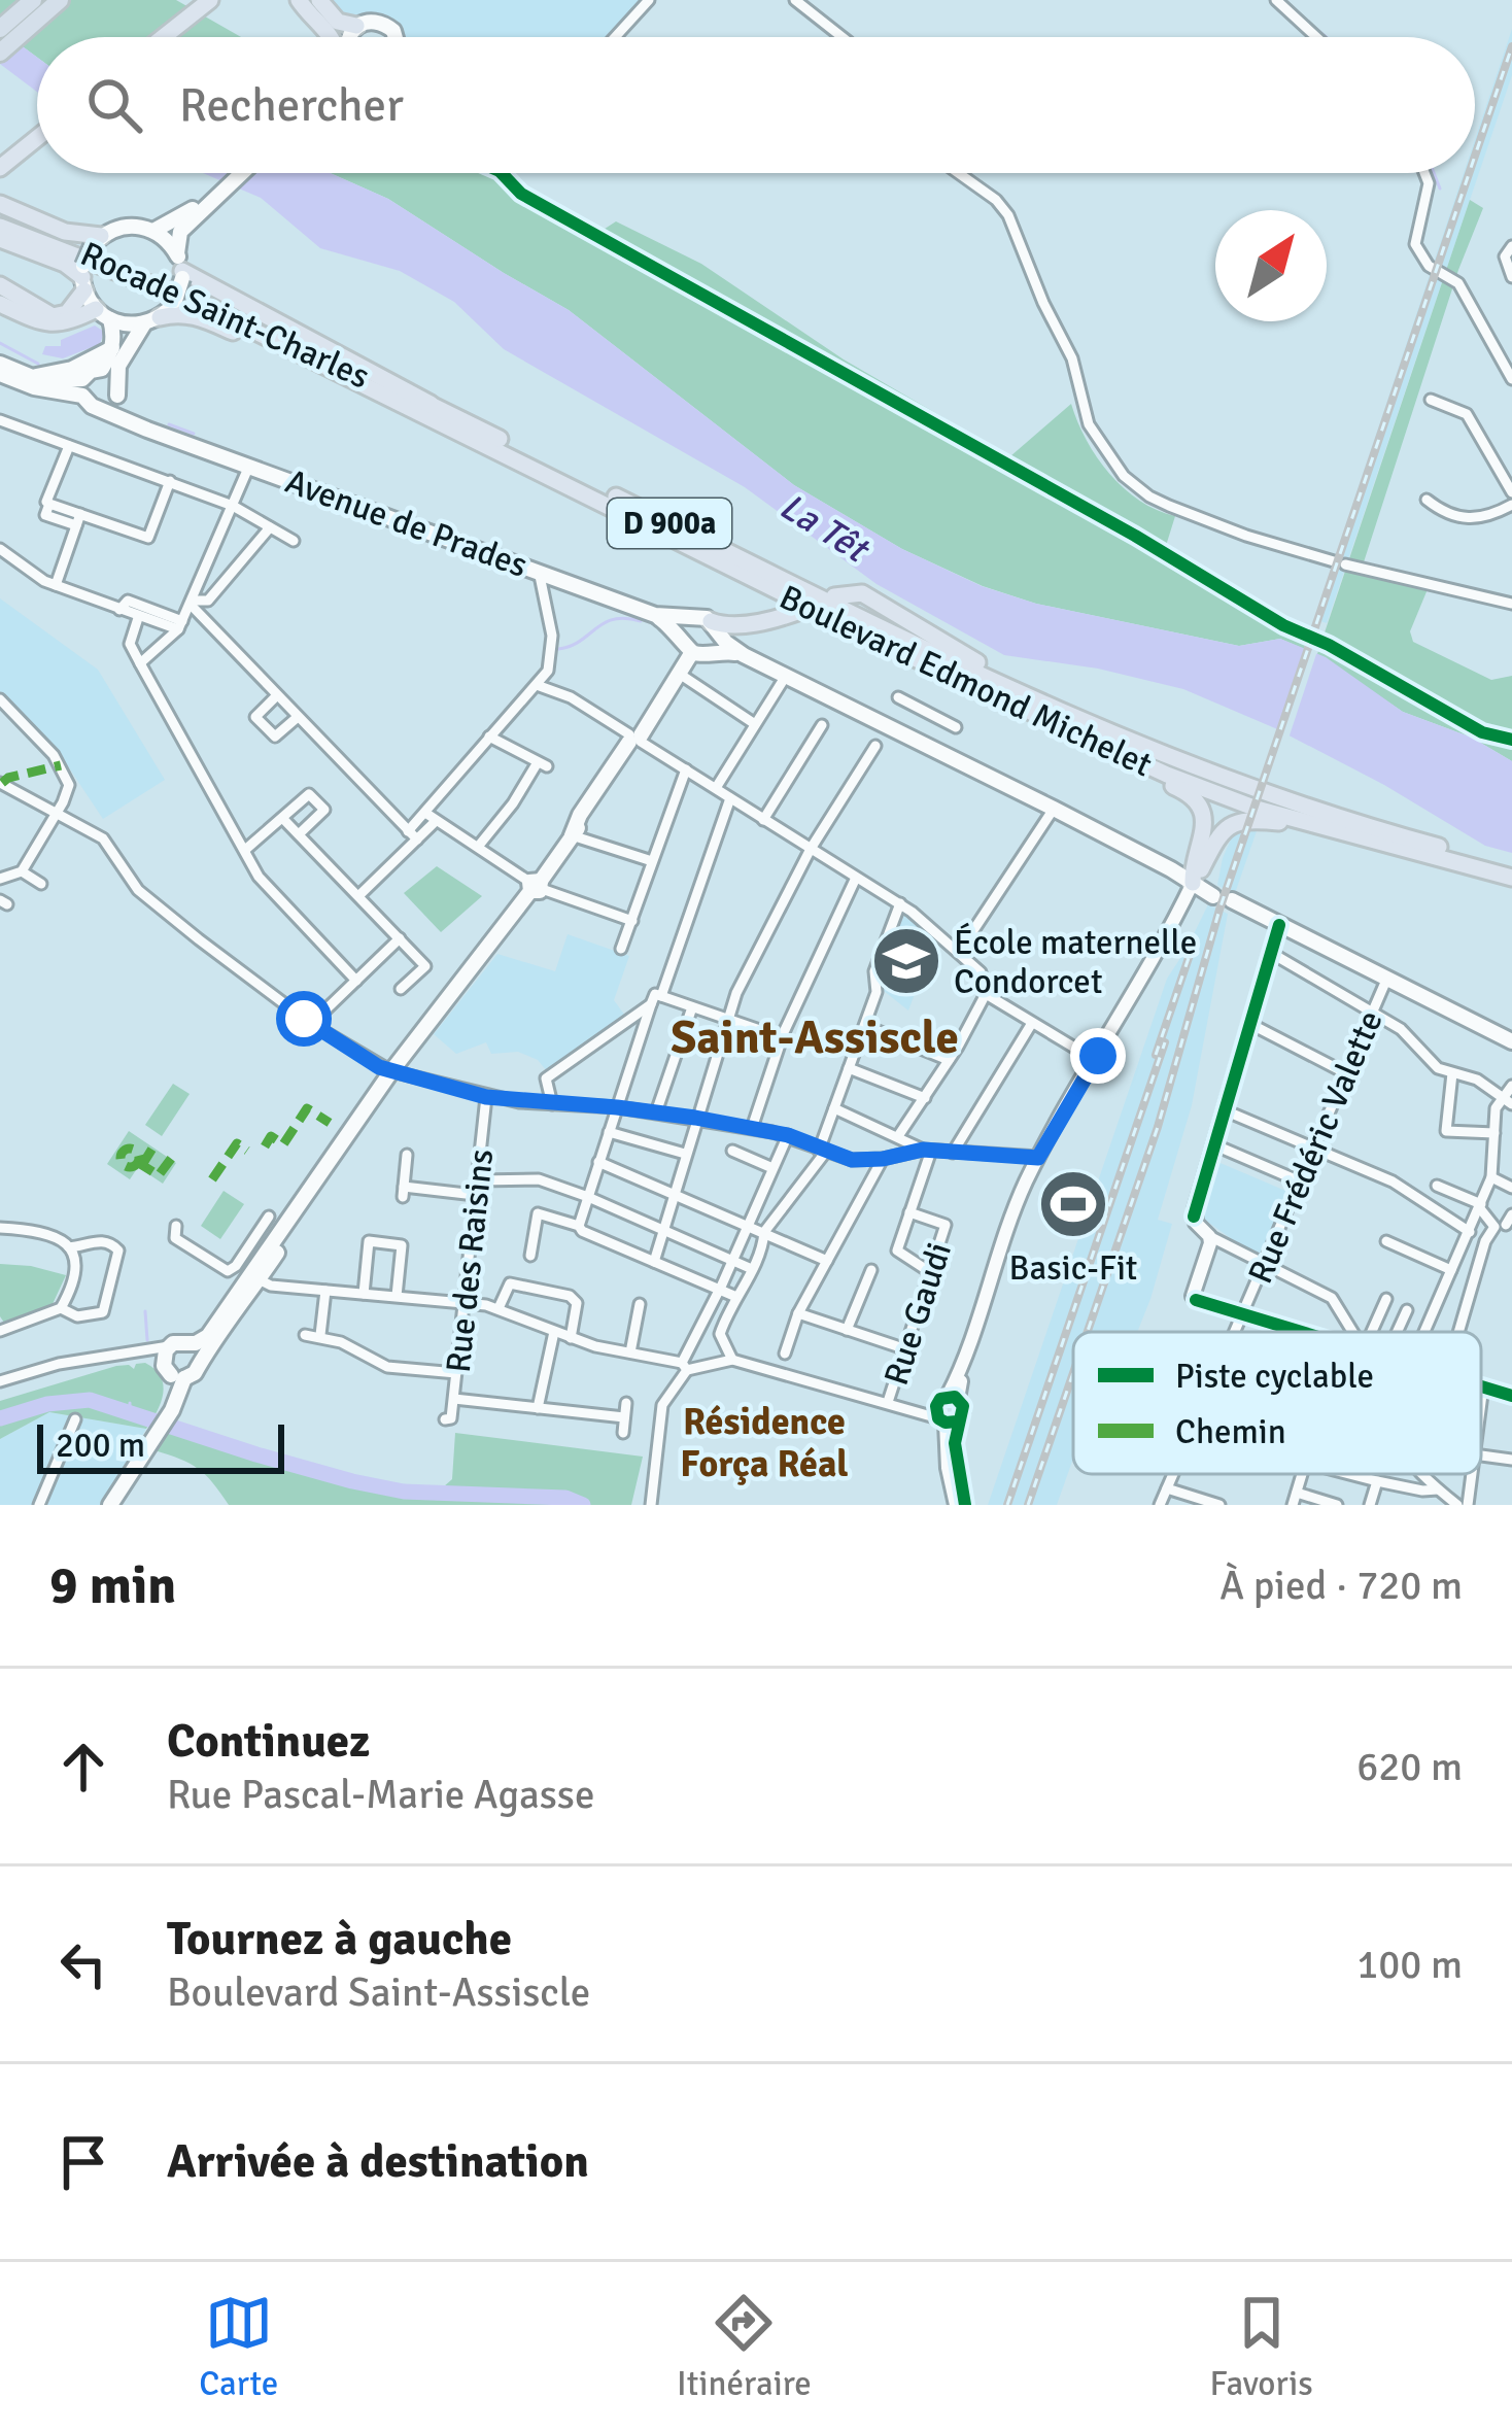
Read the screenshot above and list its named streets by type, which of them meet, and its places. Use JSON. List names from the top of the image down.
{
  "streets": {
    "highway": ["Rocade Saint-Charles", "D 900a", "Boulevard Edmond Michelet"],
    "main road": ["Avenue de Prades"],
    "street": ["Rue Frédéric Valette", "Rue des Raisins", "Rue Gaudi"]
  },
  "crossings": [
    ["Rocade Saint-Charles", "D 900a"],
    ["Rocade Saint-Charles", "Boulevard Edmond Michelet"],
    ["D 900a", "Boulevard Edmond Michelet"]
  ],
  "districts": ["Saint-Assiscle", "Résidence Força Réal"],
  "water": ["La Têt"],
  "places": {
    "school or university": ["École maternelle Condorcet"],
    "sports": ["Basic-Fit"]
  },
  "legend": ["Piste cyclable", "Chemin"],
  "scale_bar": "200 m",
  "north": "top right",
  "page": {
    "search": "Rechercher",
    "scale": "200 m",
    "heading": ["9 min", "À pied · 720 m"],
    "list": [
      ["Continuez", "Rue Pascal-Marie Agasse", "620 m"],
      ["Tournez à gauche", "Boulevard Saint-Assiscle", "100 m"],
      "Arrivée à destination"
    ],
    "nav": ["Carte", "Itinéraire", "Favoris"]
  }
}
